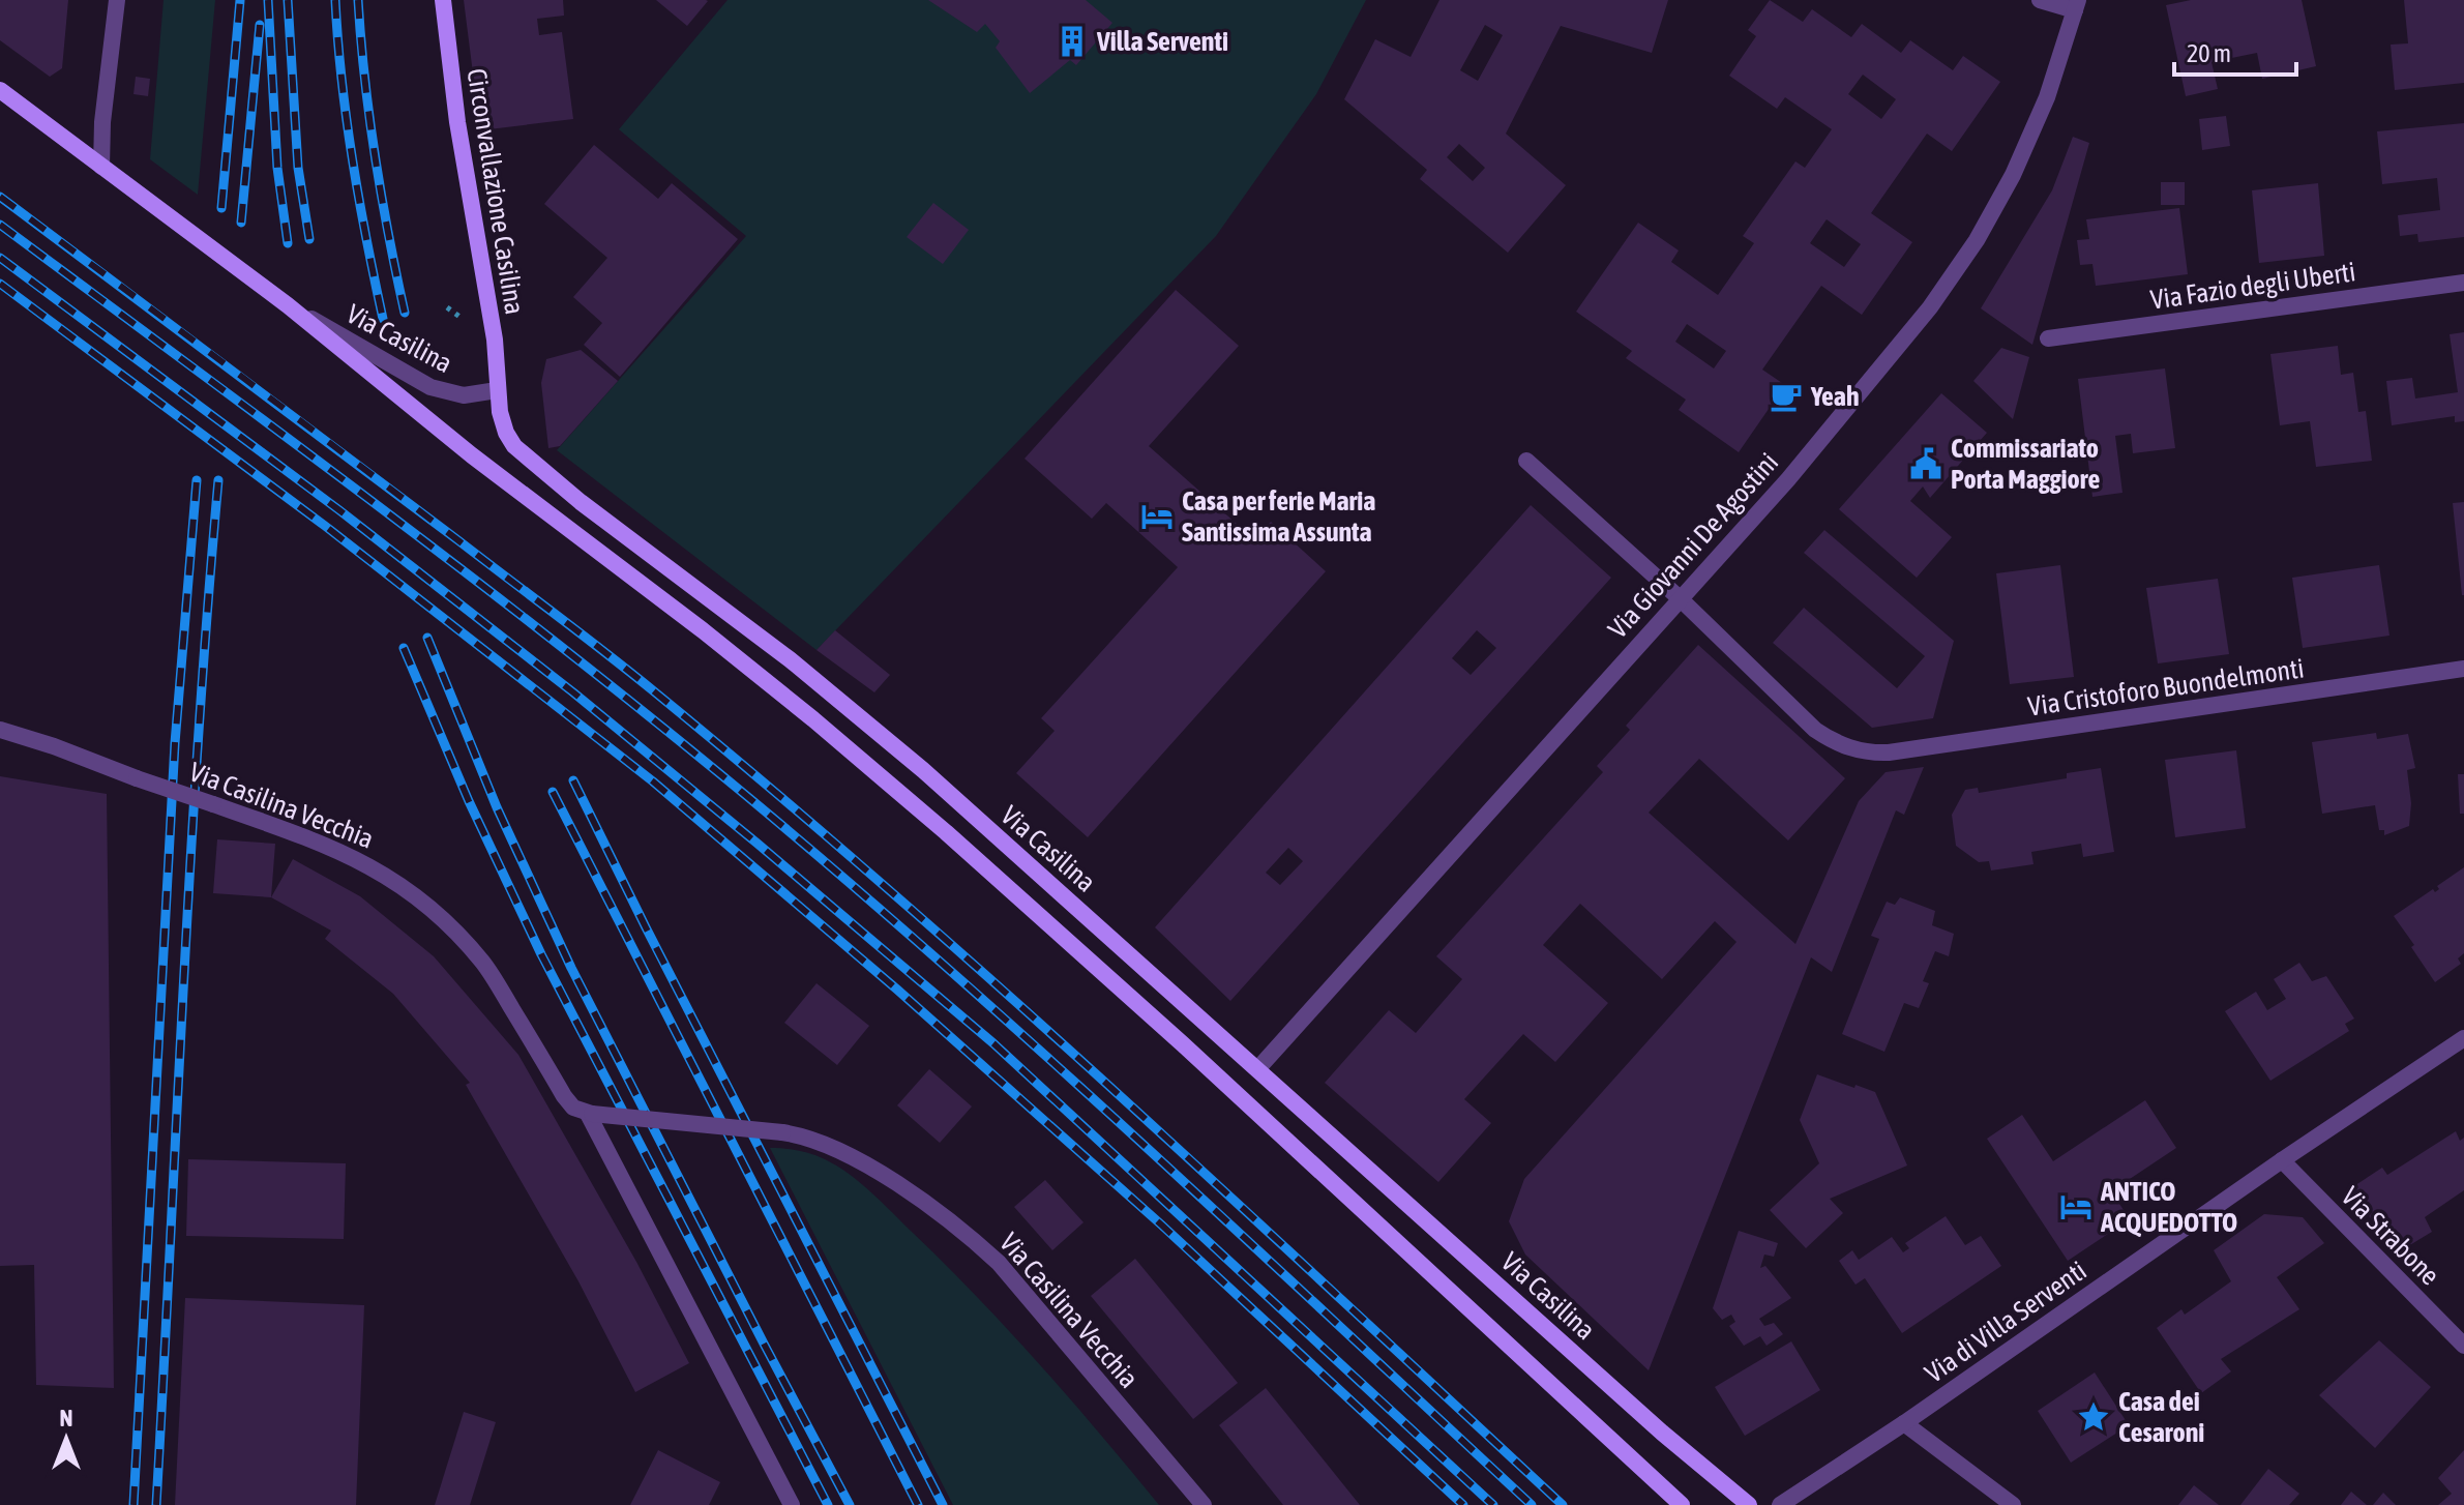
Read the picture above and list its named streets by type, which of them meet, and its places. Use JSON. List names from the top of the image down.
{
  "streets": {
    "main road": ["Circonvallazione Casilina", "Via Casilina"],
    "street": [
      "Via Fazio degli Uberti",
      "Via Giovanni De Agostini",
      "Via Cristoforo Buondelmonti",
      "Via Casilina Vecchia",
      "Via Strabone",
      "Via di Villa Serventi"
    ]
  },
  "crossings": [
    ["Circonvallazione Casilina", "Via Casilina"],
    ["Via Casilina", "Via Giovanni De Agostini"],
    ["Via Giovanni De Agostini", "Via Cristoforo Buondelmonti"],
    ["Via Strabone", "Via di Villa Serventi"]
  ],
  "places": {
    "building": ["Villa Serventi"],
    "cafe": ["Yeah"],
    "public building": ["Commissariato Porta Maggiore"],
    "hotel": ["Casa per ferie Maria Santissima Assunta", "ANTICO ACQUEDOTTO"],
    "place": ["Casa dei Cesaroni"]
  },
  "scale_bar": "20 m",
  "north": "top"
}
